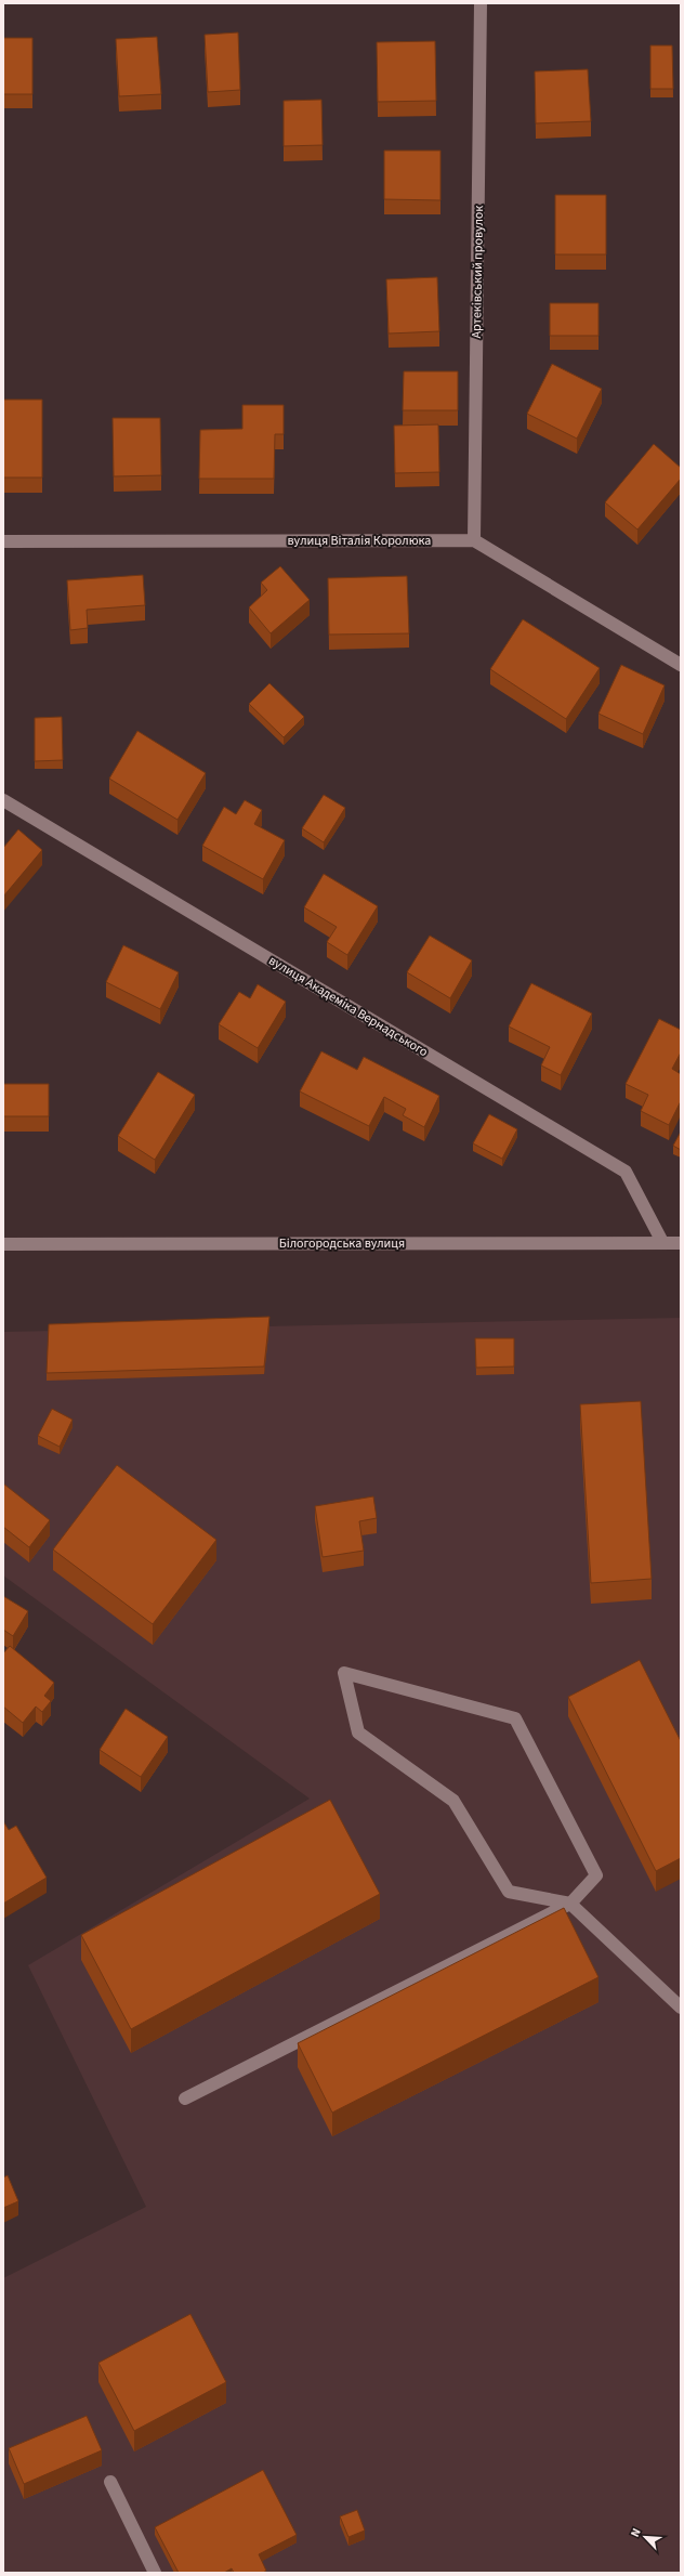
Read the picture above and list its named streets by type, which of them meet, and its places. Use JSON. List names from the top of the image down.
{
  "streets": {
    "street": [
      "Артеківський провулок",
      "вулиця Віталія Королюка",
      "вулиця Академіка Вернадського",
      "Білогородська вулиця"
    ]
  },
  "crossings": [
    ["Артеківський провулок", "вулиця Віталія Королюка"],
    ["вулиця Академіка Вернадського", "Білогородська вулиця"]
  ],
  "north": "top left"
}
